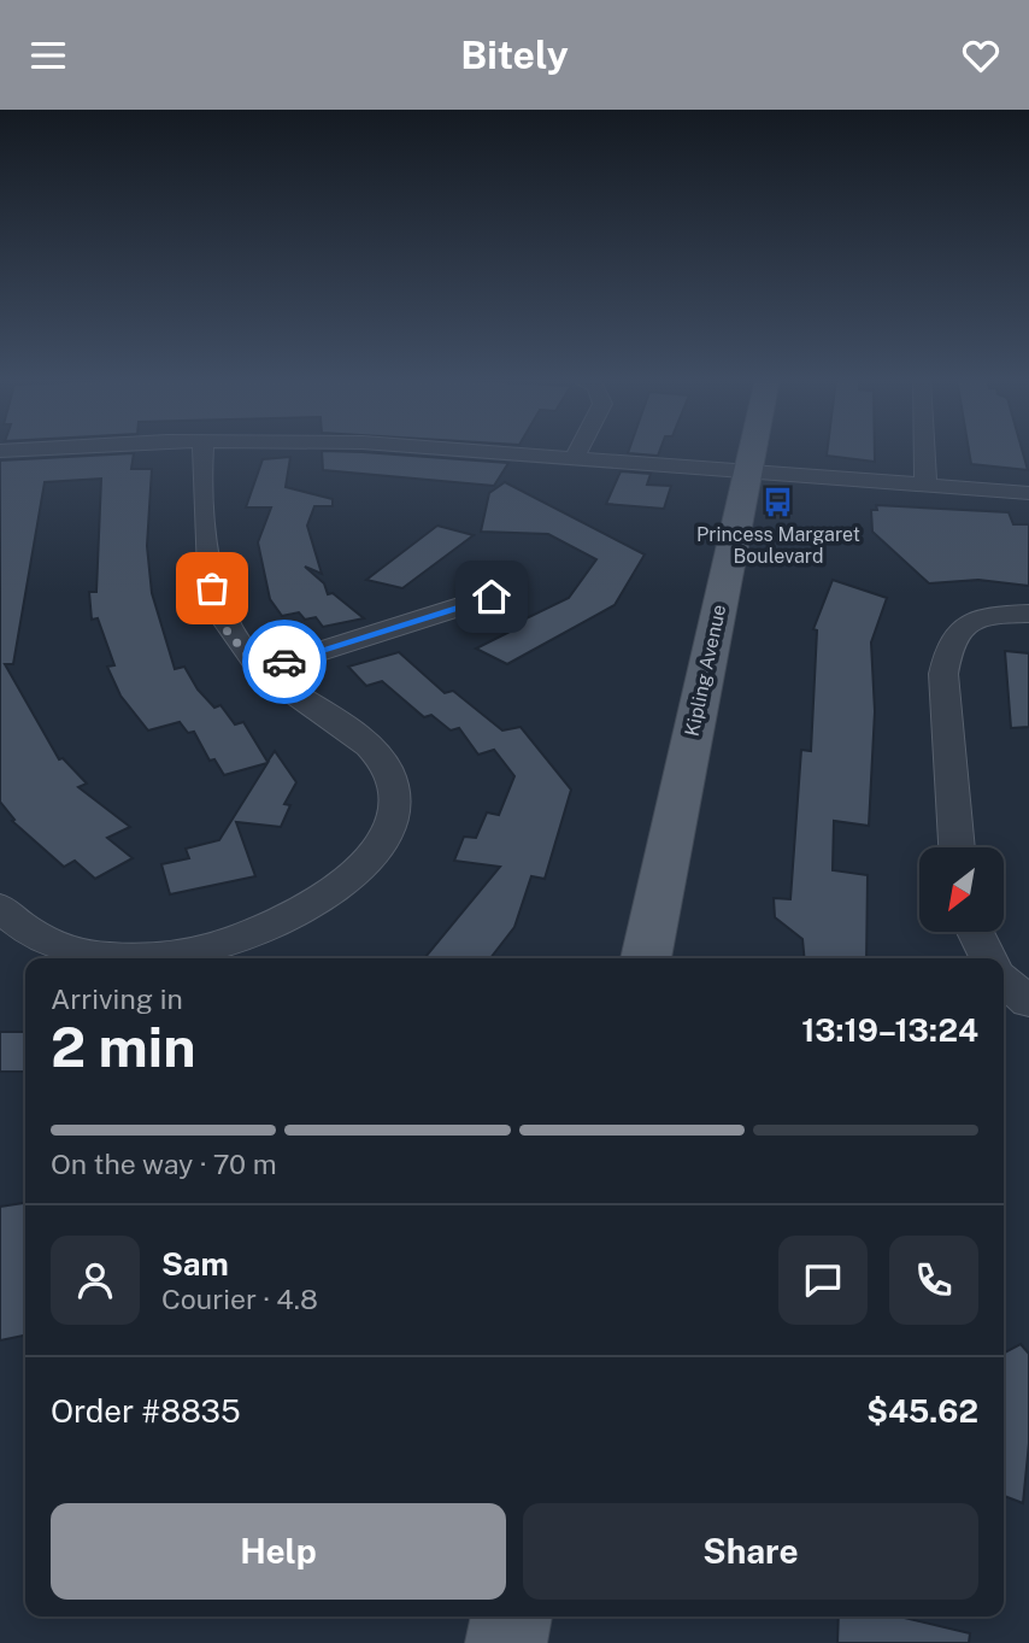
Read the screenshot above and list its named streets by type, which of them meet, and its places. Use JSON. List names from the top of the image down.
{
  "streets": {
    "main road": ["Kipling Avenue"]
  },
  "places": {
    "bus stop": ["Princess Margaret Boulevard"]
  },
  "north": "bottom left",
  "page": {
    "header": "Bitely",
    "heading": ["2 min", "Arriving in", "13:19–13:24"],
    "panel": [
      "Sam",
      "Courier · 4.8",
      "Order #8835",
      "$45.62"
    ],
    "bar": "On the way · 70 m",
    "buttons": ["Help", "Share"]
  }
}
